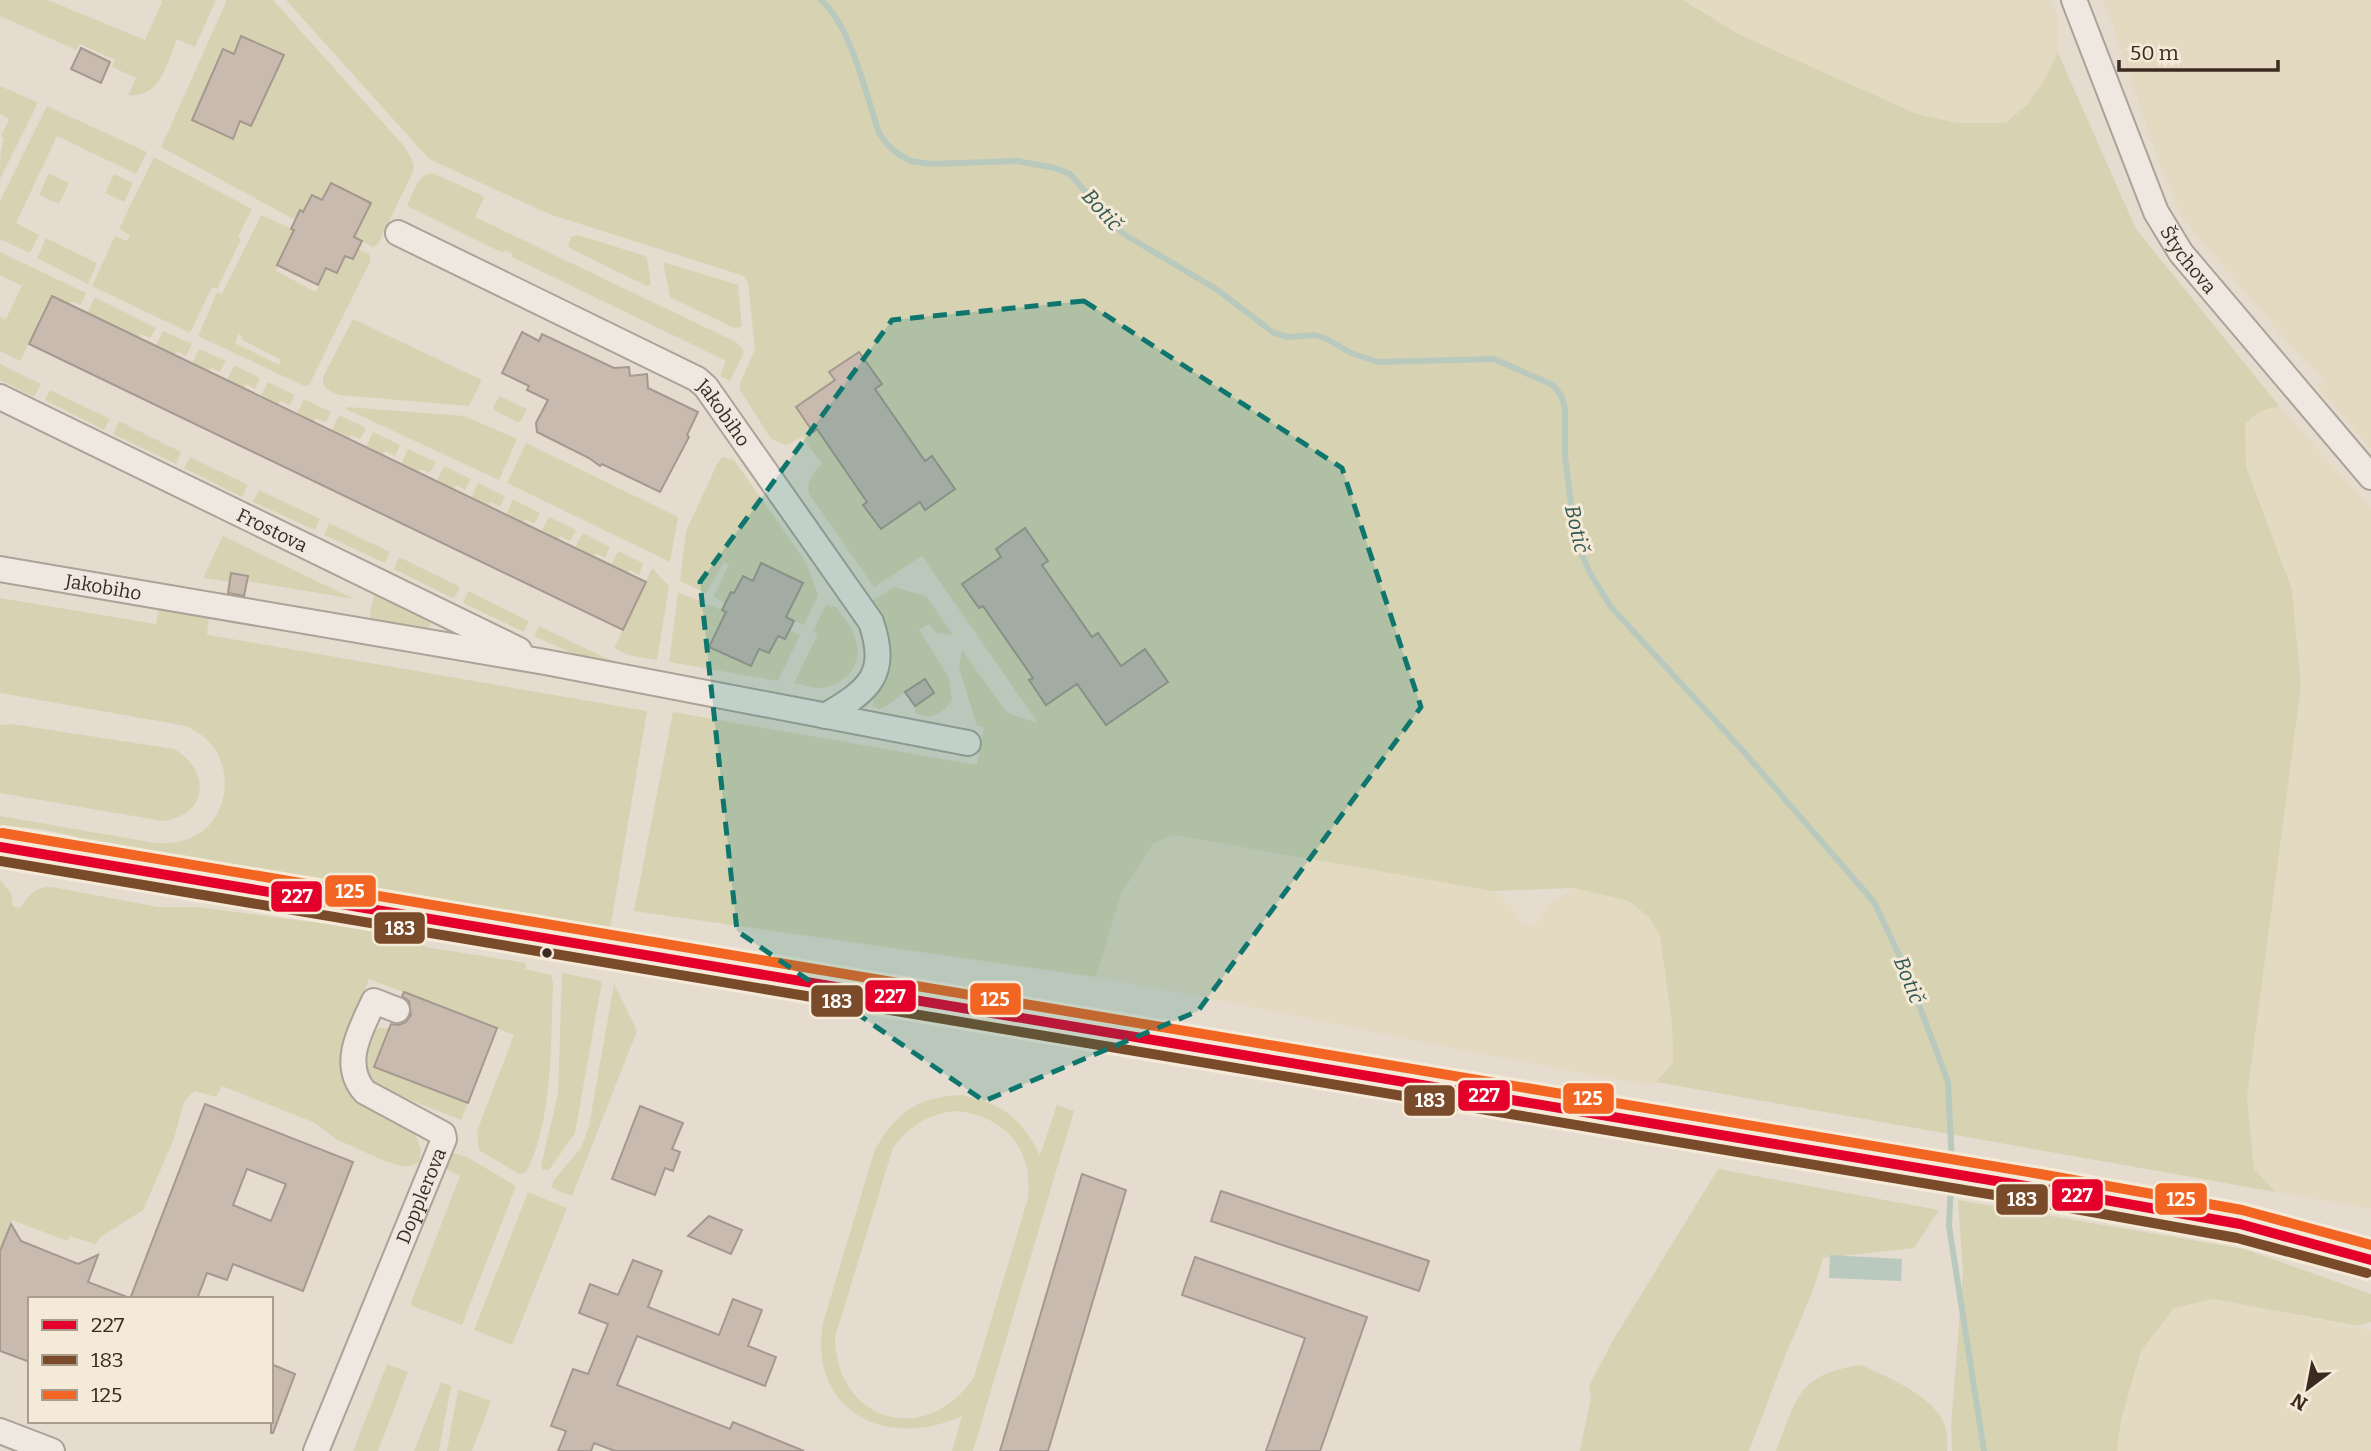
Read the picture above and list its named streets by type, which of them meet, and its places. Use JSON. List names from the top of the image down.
{
  "streets": {
    "street": [
      "Štychova",
      "Jakobiho",
      "Frostova",
      "Dopplerova"
    ]
  },
  "crossings": [
    ["Jakobiho", "Frostova"]
  ],
  "water": ["Botič"],
  "lines": ["transit line 125", "transit line 227", "transit line 183"],
  "legend": ["227", "183", "125"],
  "scale_bar": "50 m",
  "north": "bottom left"
}
